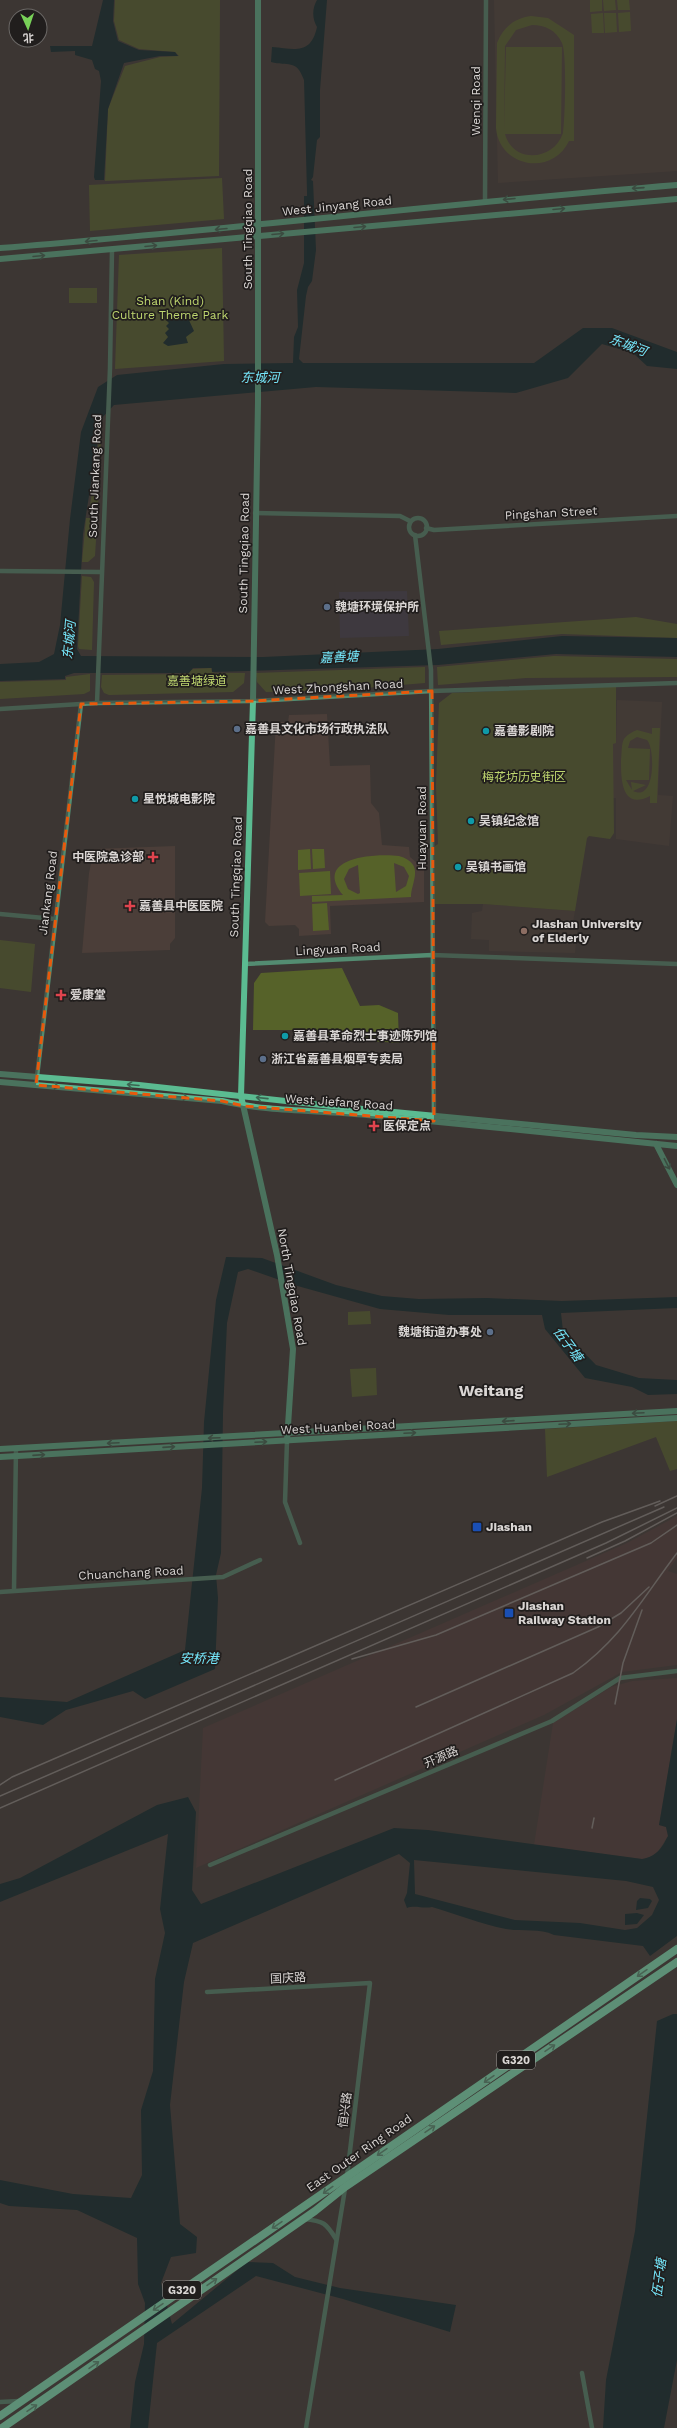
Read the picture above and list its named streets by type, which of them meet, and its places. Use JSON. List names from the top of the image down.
{
  "streets": {
    "highway": ["G320", "East Outer Ring Road"],
    "main road": [
      "West Jinyang Road",
      "South Tingqiao Road",
      "West Jiefang Road",
      "North Tingqiao Road",
      "West Huanbei Road"
    ],
    "street": [
      "Wenqi Road",
      "South Jiankang Road",
      "Pingshan Street",
      "West Zhongshan Road",
      "Huayuan Road",
      "Jiankang Road",
      "Lingyuan Road",
      "Chuanchang Road",
      "开源路",
      "国庆路",
      "恒兴路"
    ]
  },
  "crossings": [
    ["Wenqi Road", "West Jinyang Road"],
    ["West Jinyang Road", "South Tingqiao Road"],
    ["West Jinyang Road", "South Jiankang Road"],
    ["South Tingqiao Road", "West Zhongshan Road"],
    ["South Tingqiao Road", "Lingyuan Road"],
    ["South Tingqiao Road", "West Jiefang Road"],
    ["South Tingqiao Road", "North Tingqiao Road"],
    ["South Jiankang Road", "West Zhongshan Road"],
    ["Pingshan Street", "Huayuan Road"],
    ["West Zhongshan Road", "Huayuan Road"],
    ["West Zhongshan Road", "Jiankang Road"],
    ["Huayuan Road", "Lingyuan Road"],
    ["Huayuan Road", "West Jiefang Road"],
    ["Jiankang Road", "West Jiefang Road"],
    ["West Jiefang Road", "North Tingqiao Road"],
    ["North Tingqiao Road", "West Huanbei Road"],
    ["国庆路", "恒兴路"],
    ["G320", "East Outer Ring Road"],
    ["恒兴路", "East Outer Ring Road"]
  ],
  "districts": ["Weitang"],
  "water": [
    "东城河",
    "嘉善塘",
    "伍子塘",
    "安桥港"
  ],
  "parks": ["Shan (Kind) Culture Theme Park", "嘉善塘绿道", "梅花坊历史街区"],
  "places": {
    "other": [
      "魏塘环境保护所",
      "嘉善县文化市场行政执法队",
      "嘉善影剧院",
      "星悦城电影院",
      "吴镇纪念馆",
      "吴镇书画馆",
      "Jiashan University of Elderly",
      "嘉善县革命烈士事迹陈列馆",
      "浙江省嘉善县烟草专卖局",
      "魏塘街道办事处"
    ],
    "health": [
      "中医院急诊部",
      "嘉善县中医医院",
      "爱康堂",
      "医保定点"
    ],
    "transit": ["Jiashan", "Jiashan Railway Station"]
  },
  "north": "bottom"
}
